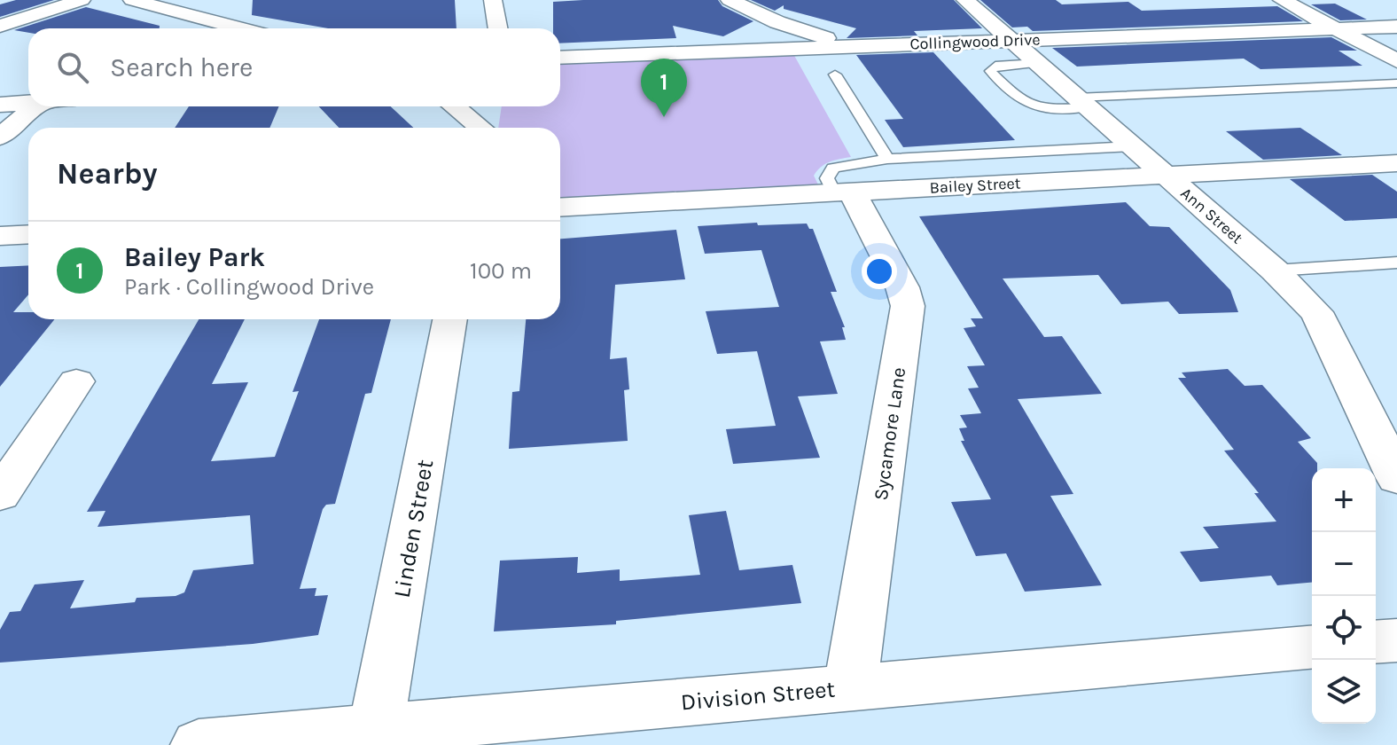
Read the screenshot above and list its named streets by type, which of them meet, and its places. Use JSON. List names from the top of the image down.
{
  "streets": {
    "street": [
      "Collingwood Drive",
      "Bailey Street",
      "Ann Street",
      "Sycamore Lane",
      "Linden Street",
      "Division Street"
    ]
  },
  "crossings": [
    ["Collingwood Drive", "Ann Street"],
    ["Bailey Street", "Ann Street"],
    ["Bailey Street", "Sycamore Lane"],
    ["Sycamore Lane", "Division Street"],
    ["Linden Street", "Division Street"]
  ],
  "page": {
    "search": "Search here",
    "pins": "1",
    "heading": "Nearby",
    "list": [
      {
        "mark": "1",
        "name": "Bailey Park",
        "note": "Park · Collingwood Drive",
        "value": "100 m"
      }
    ],
    "map_buttons": ["+", "−"]
  }
}
